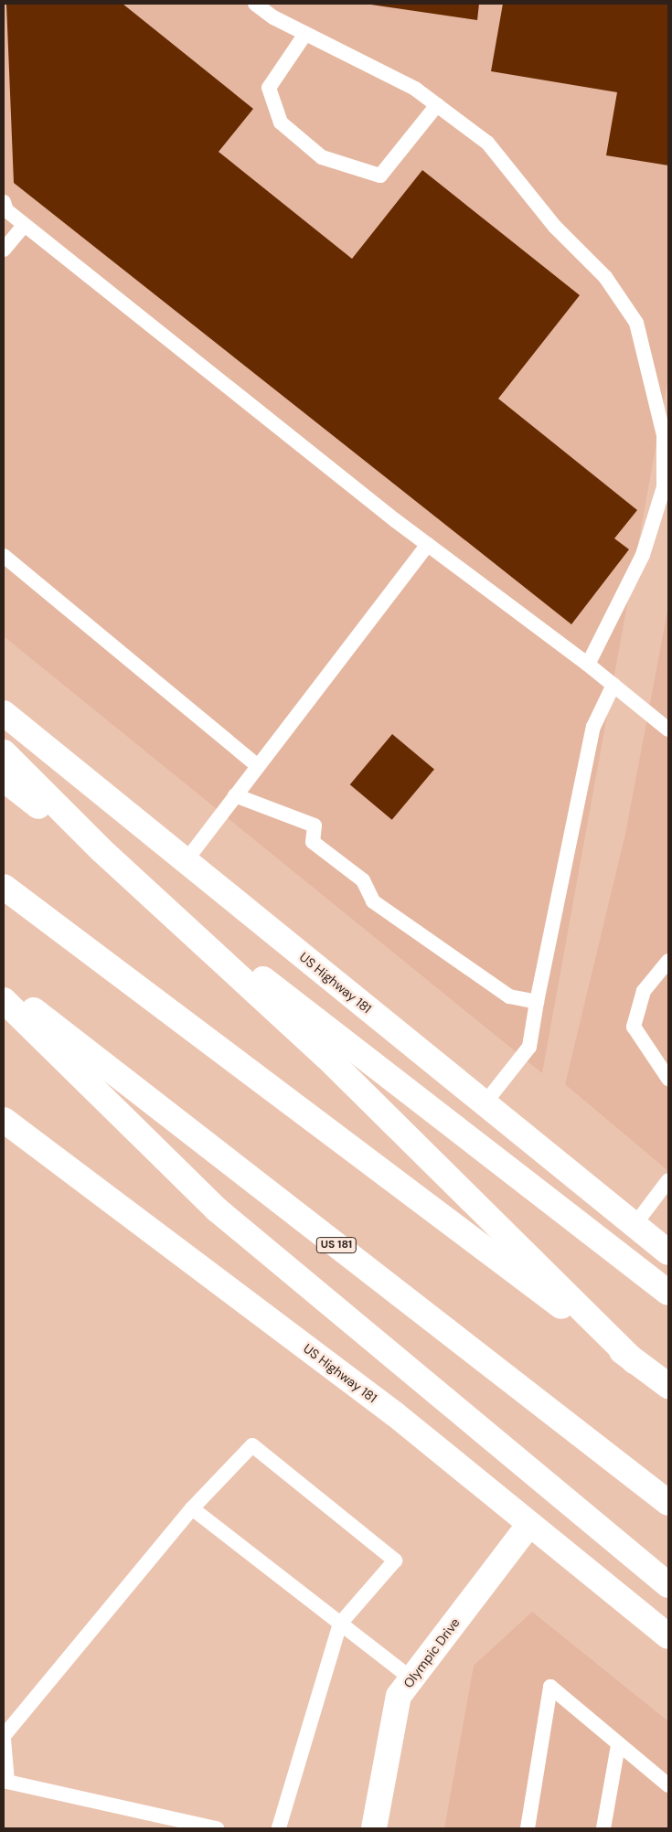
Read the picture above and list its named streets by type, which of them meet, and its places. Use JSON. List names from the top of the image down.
{
  "streets": {
    "main road": ["US Highway 181", "US 181", "Olympic Drive"]
  },
  "crossings": [
    ["US Highway 181", "Olympic Drive"]
  ]
}
